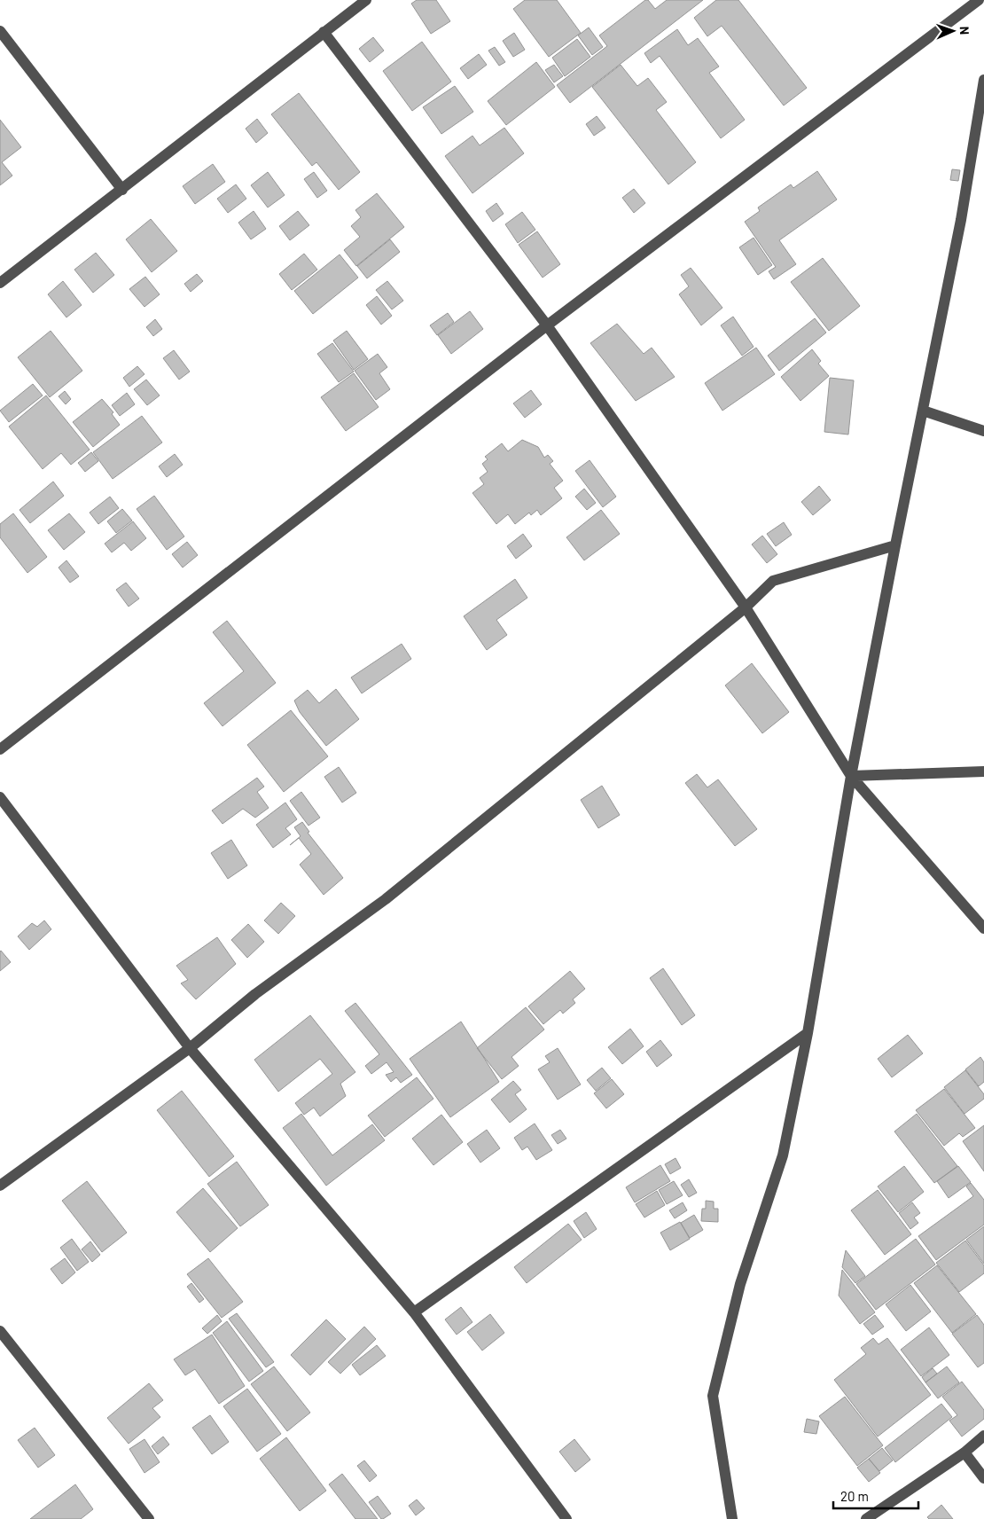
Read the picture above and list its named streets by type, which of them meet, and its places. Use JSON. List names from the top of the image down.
{
  "scale_bar": "20 m",
  "north": "right"
}
